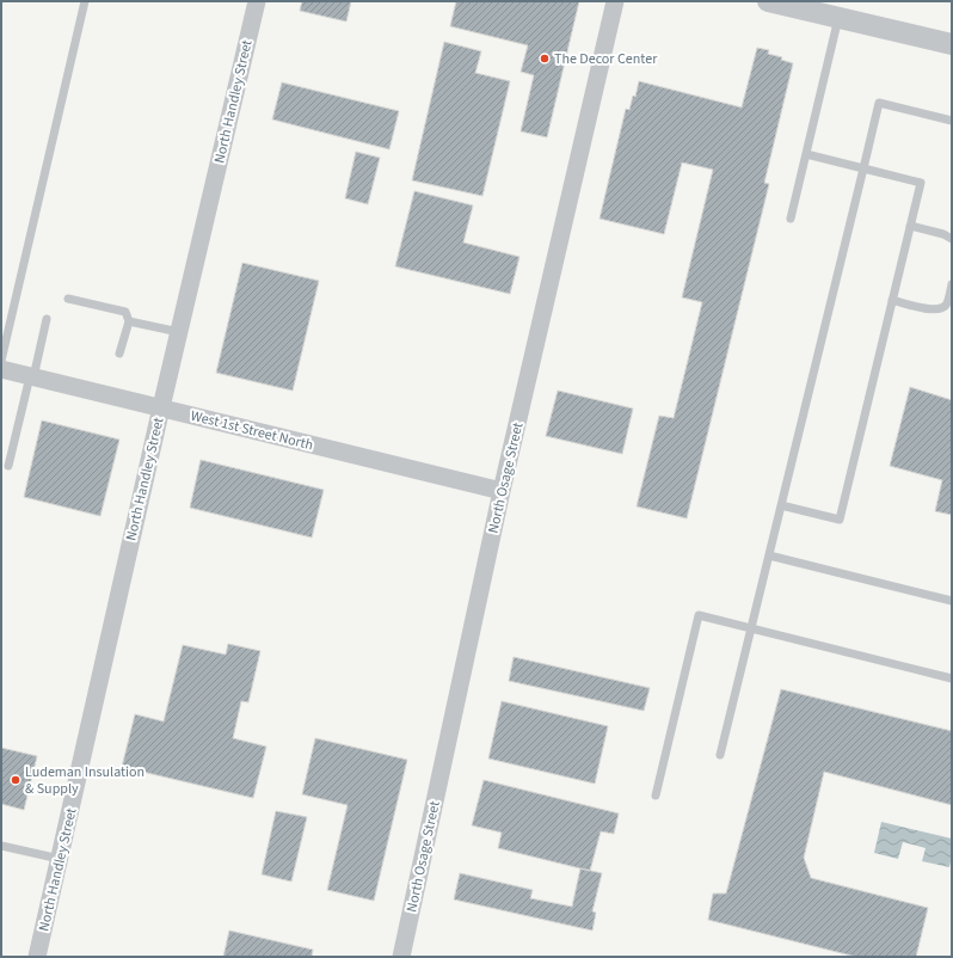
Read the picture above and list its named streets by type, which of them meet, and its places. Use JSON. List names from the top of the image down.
{
  "streets": {
    "street": ["North Handley Street", "West 1st Street North", "North Osage Street"]
  },
  "crossings": [
    ["North Handley Street", "West 1st Street North"],
    ["West 1st Street North", "North Osage Street"]
  ],
  "places": ["The Decor Center", "Ludeman Insulation & Supply"]
}
